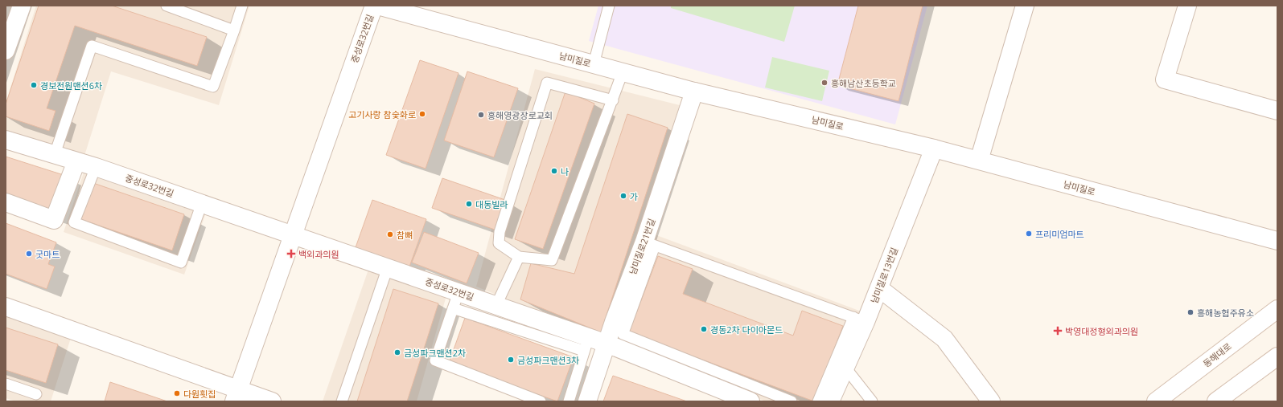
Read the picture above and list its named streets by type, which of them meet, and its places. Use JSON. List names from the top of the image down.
{
  "streets": {
    "street": [
      "중성로32번길",
      "남미질로",
      "남미질로21번길",
      "남미질로13번길",
      "동해대로"
    ]
  },
  "crossings": [
    ["중성로32번길", "남미질로21번길"],
    ["남미질로", "남미질로21번길"],
    ["남미질로", "남미질로13번길"]
  ],
  "places": {
    "other": [
      "흥해남산초등학교",
      "경보전원맨션6차",
      "고기사랑 참숯화로",
      "흥해영광장로교회",
      "나",
      "가",
      "대동빌라",
      "프리미엄마트",
      "참뼈",
      "굿마트",
      "흥해농협주유소",
      "경동2차 다이아몬드",
      "금성파크맨션2차",
      "금성파크맨션3차",
      "다원횟집"
    ],
    "health": ["백외과의원", "박영대정형외과의원"]
  }
}
